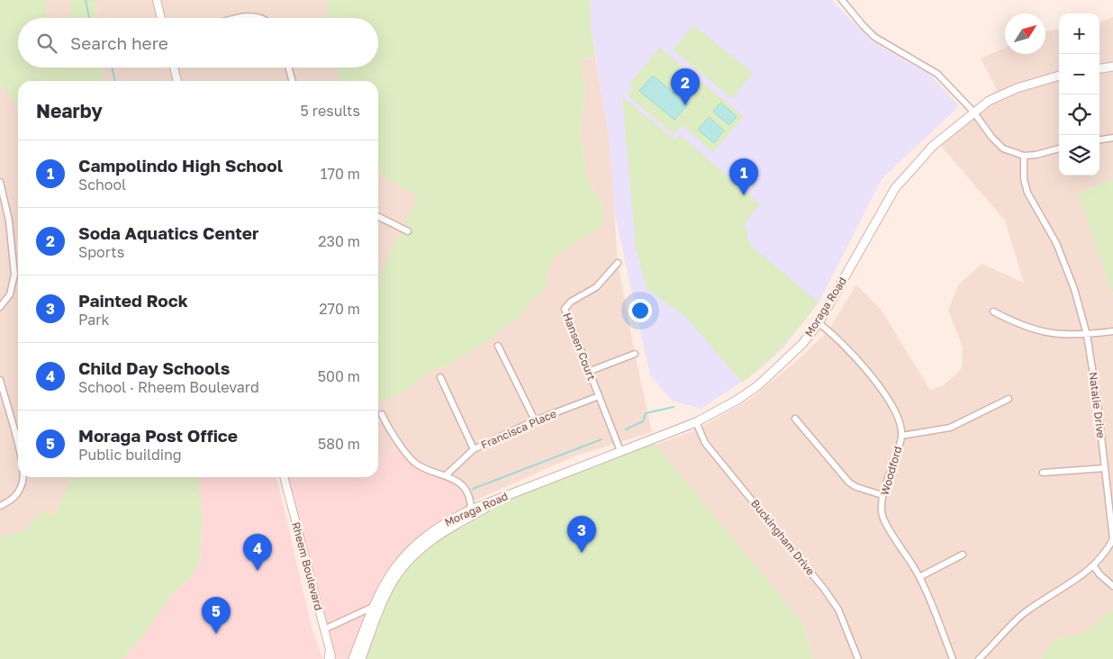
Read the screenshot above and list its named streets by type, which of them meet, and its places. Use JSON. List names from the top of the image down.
{
  "streets": {
    "main road": ["Moraga Road"],
    "street": [
      "Hansen Court",
      "Natalie Drive",
      "Francisca Place",
      "Woodford",
      "Buckingham Drive",
      "Rheem Boulevard"
    ]
  },
  "crossings": [
    ["Moraga Road", "Hansen Court"],
    ["Moraga Road", "Woodford"],
    ["Moraga Road", "Buckingham Drive"],
    ["Hansen Court", "Francisca Place"]
  ],
  "north": "top right",
  "page": {
    "map_buttons": ["+", "−"],
    "search": "Search here",
    "pins": [
      "2",
      "1",
      "3",
      "4",
      "5"
    ],
    "heading": ["Nearby", "5 results"],
    "list": [
      {
        "mark": "1",
        "name": "Campolindo High School",
        "note": "School",
        "value": "170 m"
      },
      {
        "mark": "2",
        "name": "Soda Aquatics Center",
        "note": "Sports",
        "value": "230 m"
      },
      {
        "mark": "3",
        "name": "Painted Rock",
        "note": "Park",
        "value": "270 m"
      },
      {
        "mark": "4",
        "name": "Child Day Schools",
        "note": "School · Rheem Boulevard",
        "value": "500 m"
      },
      {
        "mark": "5",
        "name": "Moraga Post Office",
        "note": "Public building",
        "value": "580 m"
      }
    ]
  }
}
